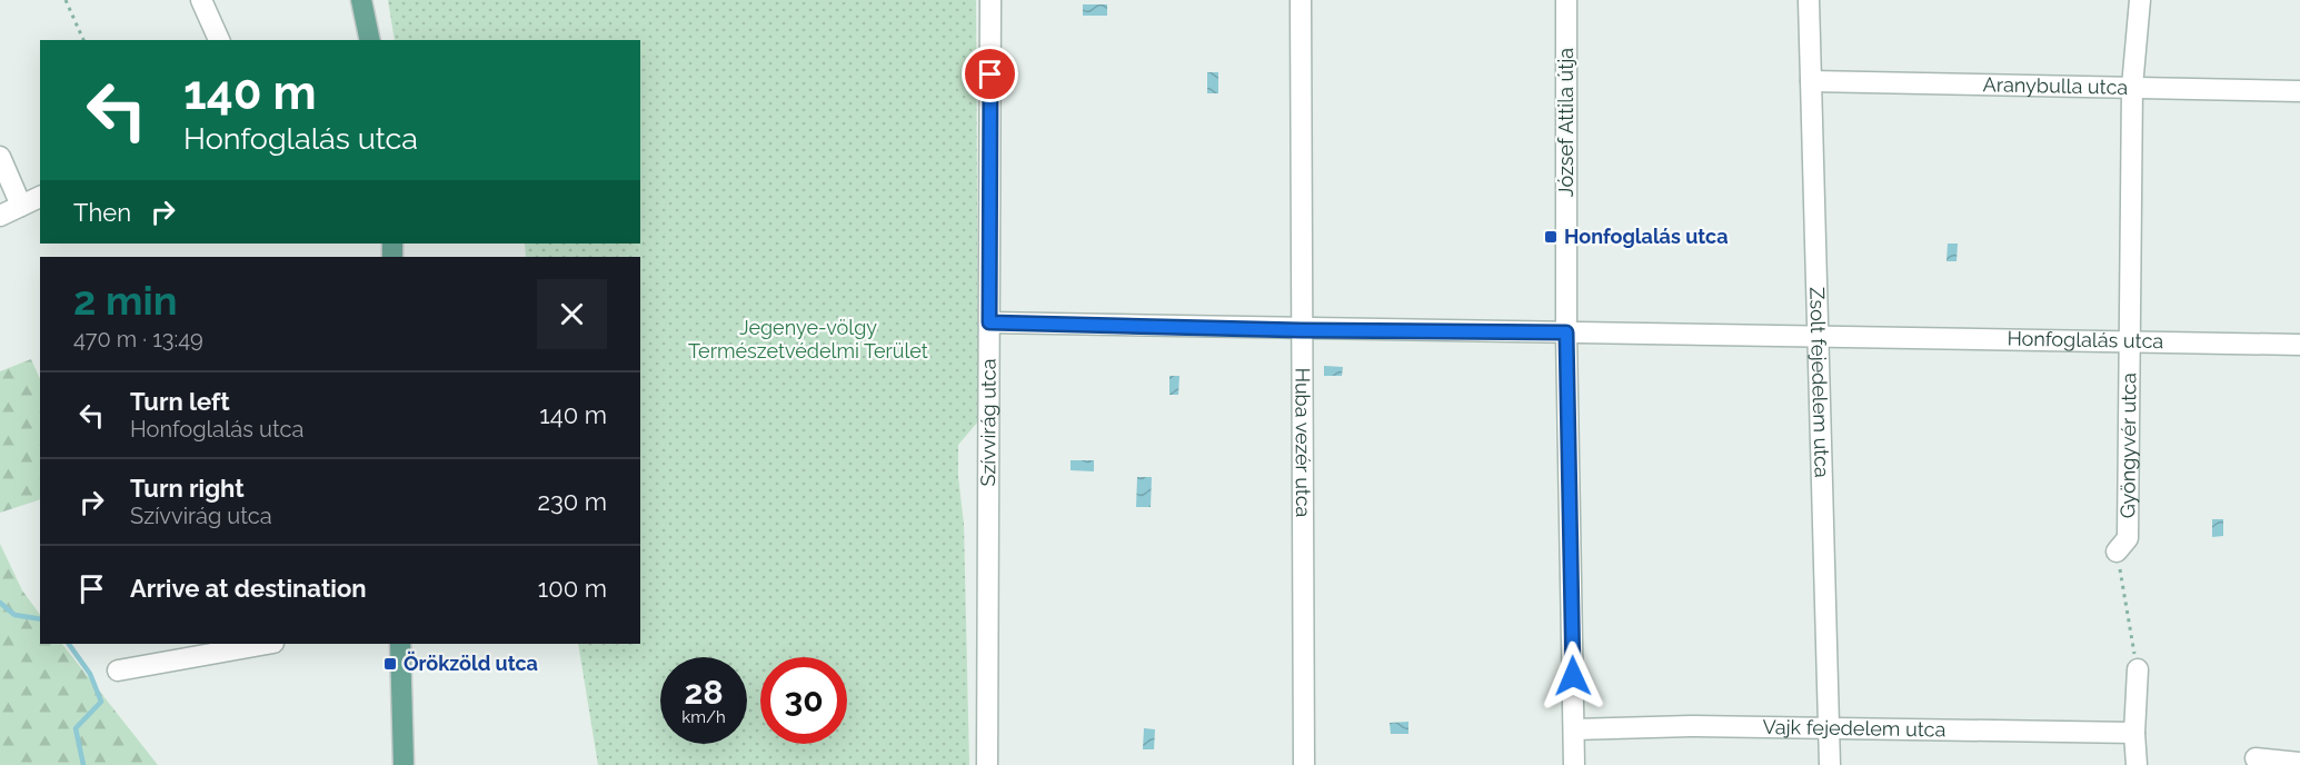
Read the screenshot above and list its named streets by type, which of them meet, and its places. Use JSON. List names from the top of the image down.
{
  "streets": {
    "street": [
      "Aranybulla utca",
      "József Attila útja",
      "Honfoglalás utca",
      "Zsolt fejedelem utca",
      "Szívvirág utca",
      "Huba vezér utca",
      "Gyöngyvér utca",
      "Vajk fejedelem utca"
    ]
  },
  "crossings": [
    ["Aranybulla utca", "Zsolt fejedelem utca"],
    ["Aranybulla utca", "Gyöngyvér utca"],
    ["József Attila útja", "Honfoglalás utca"],
    ["József Attila útja", "Vajk fejedelem utca"],
    ["Honfoglalás utca", "Zsolt fejedelem utca"],
    ["Honfoglalás utca", "Szívvirág utca"],
    ["Honfoglalás utca", "Huba vezér utca"],
    ["Honfoglalás utca", "Gyöngyvér utca"],
    ["Zsolt fejedelem utca", "Vajk fejedelem utca"]
  ],
  "parks": ["Jegenye-völgy Természetvédelmi Terület"],
  "places": {
    "transit": ["Honfoglalás utca", "Örökzöld utca"]
  },
  "page": {
    "turn": ["140 m", "Honfoglalás utca"],
    "then": "Then",
    "heading": ["2 min", "470 m · 13:49"],
    "list": [
      {
        "name": "Turn left",
        "note": "Honfoglalás utca",
        "value": "140 m"
      },
      {
        "name": "Turn right",
        "note": "Szívvirág utca",
        "value": "230 m"
      },
      {
        "name": "Arrive at destination",
        "value": "100 m"
      }
    ],
    "speed": "28 km/h",
    "limit": "30"
  }
}
